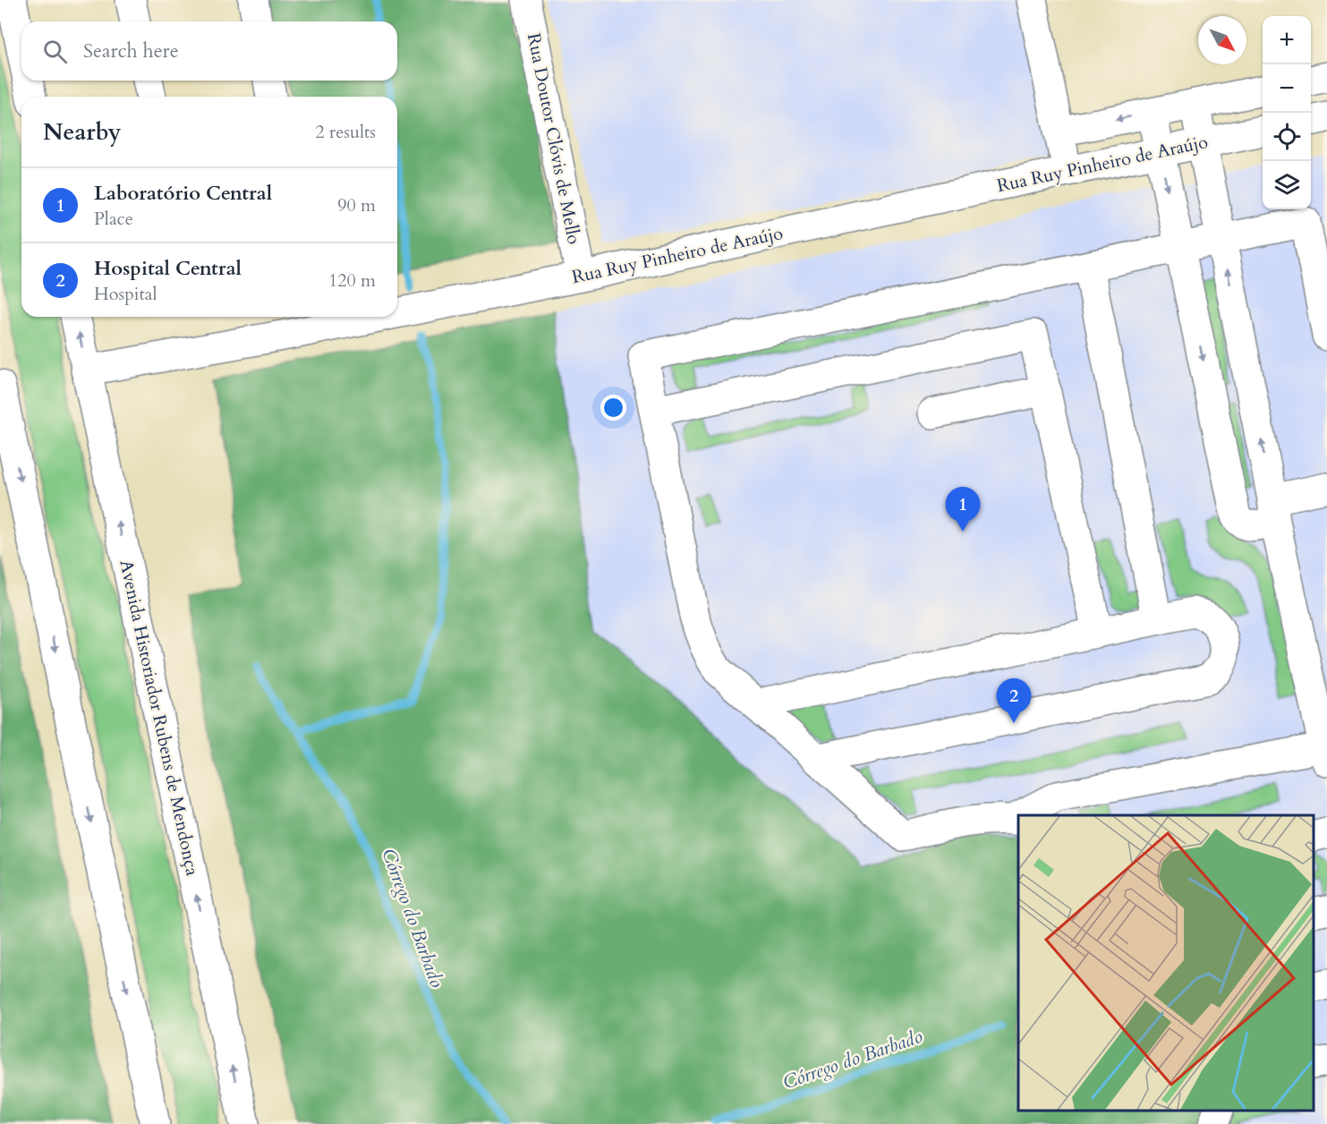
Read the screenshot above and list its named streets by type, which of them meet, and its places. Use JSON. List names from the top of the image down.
{
  "streets": {
    "street": ["Rua Doutor Clóvis de Mello", "Rua Ruy Pinheiro de Araújo", "Avenida Historiador Rubens de Mendonça"]
  },
  "crossings": [
    ["Rua Doutor Clóvis de Mello", "Rua Ruy Pinheiro de Araújo"],
    ["Rua Ruy Pinheiro de Araújo", "Avenida Historiador Rubens de Mendonça"]
  ],
  "water": ["Córrego do Barbado"],
  "north": "bottom right",
  "page": {
    "map_buttons": ["+", "−"],
    "search": "Search here",
    "heading": ["Nearby", "2 results"],
    "list": [
      {
        "mark": "1",
        "name": "Laboratório Central",
        "note": "Place",
        "value": "90 m"
      },
      {
        "mark": "2",
        "name": "Hospital Central",
        "note": "Hospital",
        "value": "120 m"
      }
    ],
    "pins": ["1", "2"]
  }
}
